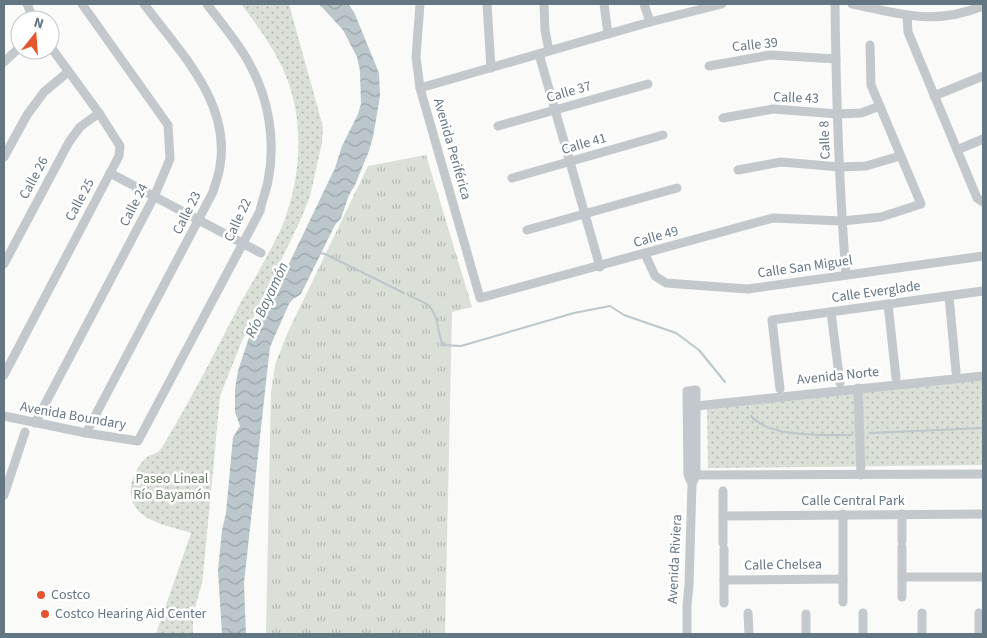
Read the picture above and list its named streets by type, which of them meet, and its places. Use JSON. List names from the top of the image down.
{
  "streets": {
    "street": [
      "Calle 39",
      "Calle 37",
      "Calle 43",
      "Calle 8",
      "Calle 41",
      "Avenida Periférica",
      "Calle 26",
      "Calle 25",
      "Calle 24",
      "Calle 23",
      "Calle 22",
      "Calle 49",
      "Calle San Miguel",
      "Calle Everglade",
      "Avenida Norte",
      "Avenida Boundary",
      "Calle Central Park",
      "Avenida Riviera",
      "Calle Chelsea"
    ]
  },
  "crossings": [
    ["Calle 39", "Calle 8"],
    ["Calle 43", "Calle 8"],
    ["Calle 8", "Calle 49"],
    ["Calle 8", "Calle San Miguel"],
    ["Avenida Periférica", "Calle 49"],
    ["Calle 26", "Calle 25"],
    ["Calle 24", "Avenida Boundary"],
    ["Calle 23", "Avenida Boundary"],
    ["Calle 22", "Avenida Boundary"],
    ["Calle 49", "Calle San Miguel"],
    ["Avenida Norte", "Avenida Riviera"]
  ],
  "water": ["Río Bayamón"],
  "parks": ["Paseo Lineal Río Bayamón"],
  "places": ["Costco", "Costco Hearing Aid Center"],
  "north": "top"
}
